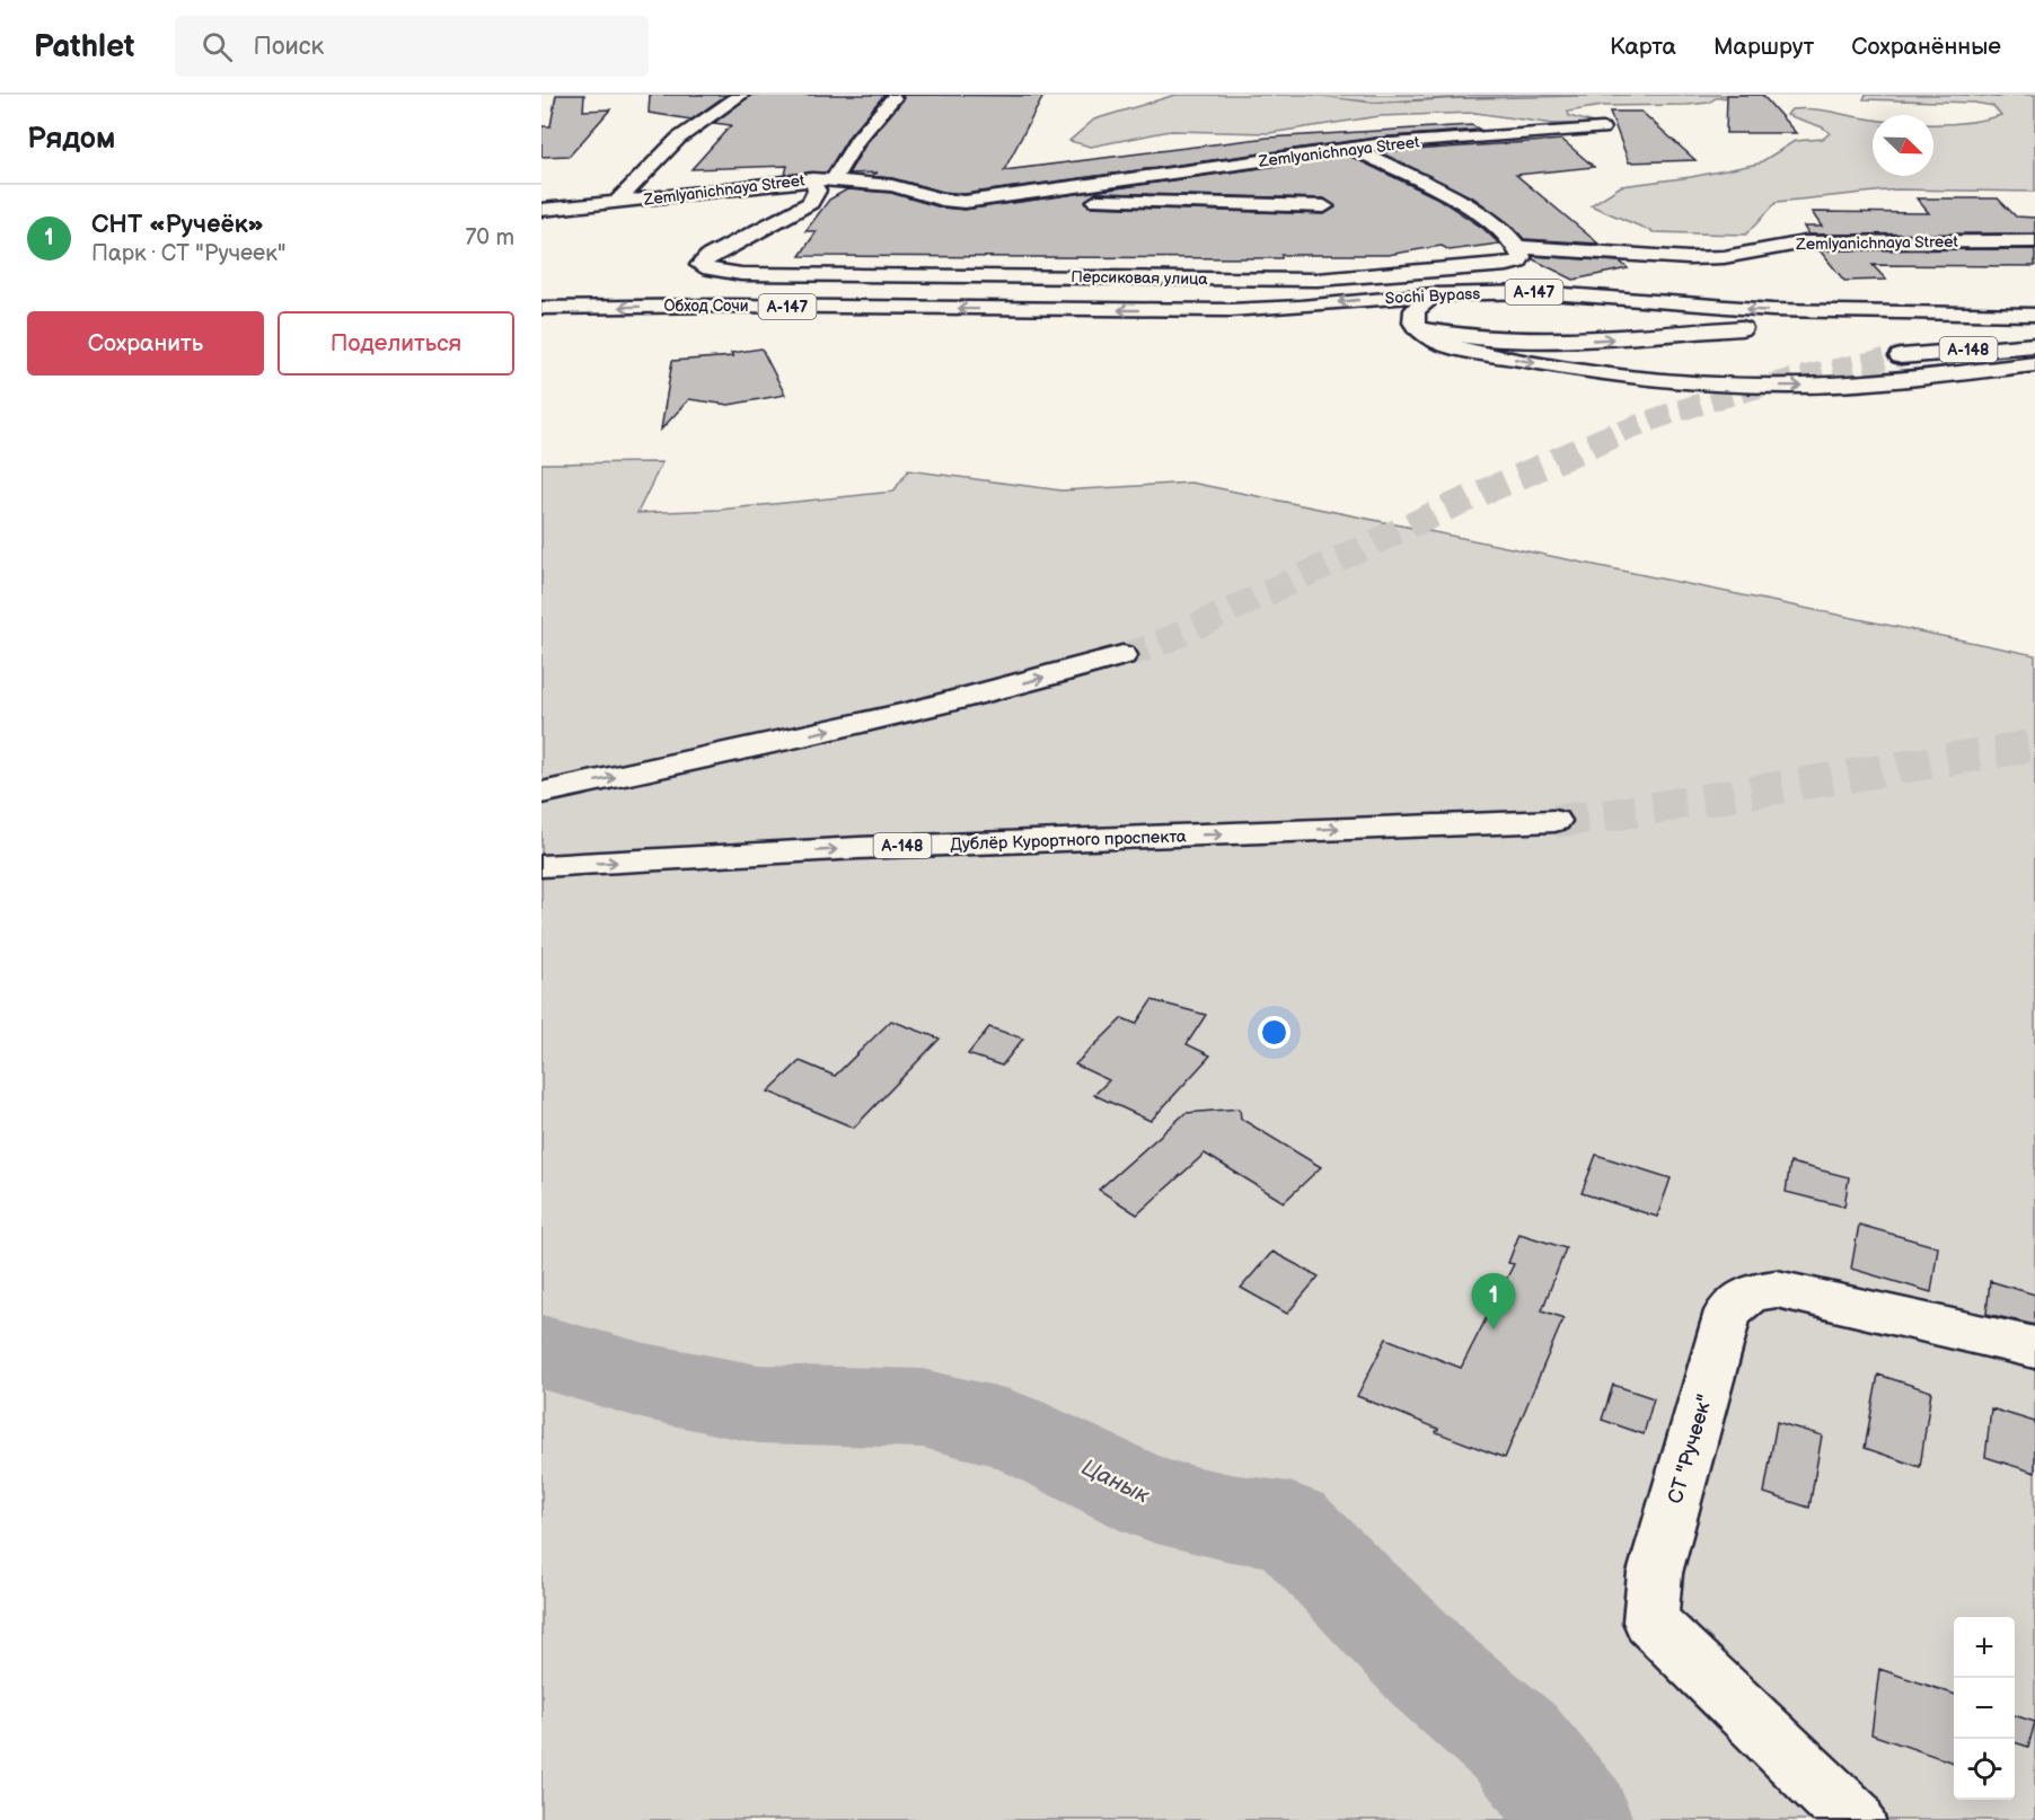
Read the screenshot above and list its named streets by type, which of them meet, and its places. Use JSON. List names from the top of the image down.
{
  "streets": {
    "main road": [
      "Zemlyanichnaya Street",
      "Персиковая улица",
      "А-147",
      "Sochi Bypass",
      "Обход Сочи",
      "А-148",
      "Дублёр Курортного проспекта",
      "СТ \"Ручеек\""
    ]
  },
  "crossings": [
    ["Zemlyanichnaya Street", "Персиковая улица"],
    ["Sochi Bypass", "Обход Сочи"]
  ],
  "water": ["Цанык"],
  "north": "bottom right",
  "page": {
    "header": "Pathlet",
    "search": "Поиск",
    "nav": ["Карта", "Маршрут", "Сохранённые"],
    "heading": "Рядом",
    "list": [
      {
        "mark": "1",
        "name": "СНТ «Ручеёк»",
        "note": "Парк · СТ \"Ручеек\"",
        "value": "70 m"
      }
    ],
    "buttons": ["Сохранить", "Поделиться"],
    "pins": "1",
    "map_buttons": ["+", "−"]
  }
}
